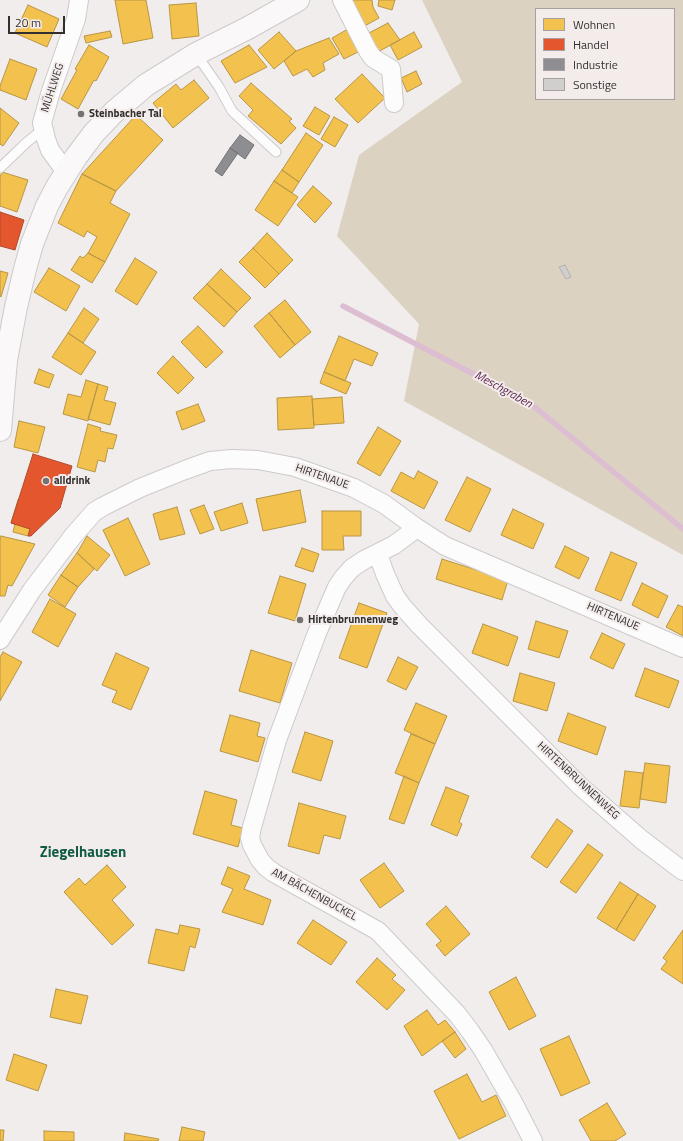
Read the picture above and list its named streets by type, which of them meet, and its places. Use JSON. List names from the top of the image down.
{
  "streets": {
    "street": [
      "MÜHLWEG",
      "HIRTENAUE",
      "HIRTENBRUNNENWEG",
      "AM BÄCHENBUCKEL"
    ]
  },
  "crossings": [
    ["HIRTENAUE", "AM BÄCHENBUCKEL"],
    ["HIRTENBRUNNENWEG", "AM BÄCHENBUCKEL"]
  ],
  "districts": ["Ziegelhausen"],
  "water": ["Meschgraben"],
  "places": ["Steinbacher Tal", "alldrink", "Hirtenbrunnenweg"],
  "legend": [
    "Wohnen",
    "Handel",
    "Industrie",
    "Sonstige"
  ],
  "scale_bar": "20 m"
}
